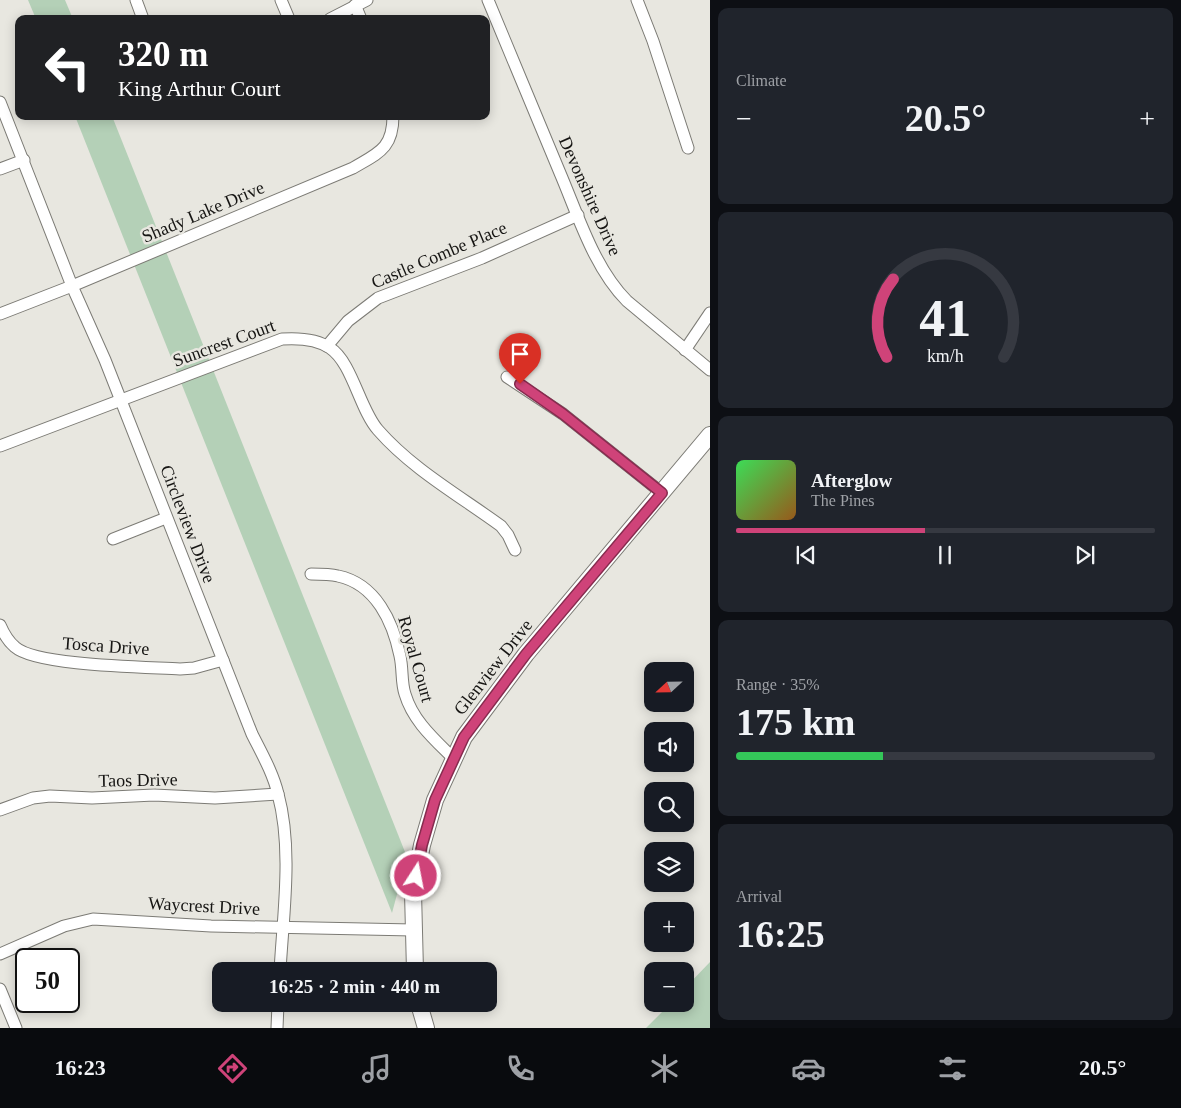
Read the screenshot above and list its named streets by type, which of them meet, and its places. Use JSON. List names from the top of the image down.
{
  "streets": {
    "main road": ["Glenview Drive"],
    "street": [
      "Devonshire Drive",
      "Shady Lake Drive",
      "Castle Combe Place",
      "Suncrest Court",
      "Circleview Drive",
      "Tosca Drive",
      "Royal Court",
      "Taos Drive",
      "Waycrest Drive"
    ]
  },
  "crossings": [
    ["Devonshire Drive", "Castle Combe Place"],
    ["Shady Lake Drive", "Circleview Drive"],
    ["Castle Combe Place", "Suncrest Court"],
    ["Suncrest Court", "Circleview Drive"],
    ["Circleview Drive", "Tosca Drive"],
    ["Circleview Drive", "Taos Drive"],
    ["Circleview Drive", "Waycrest Drive"],
    ["Royal Court", "Glenview Drive"],
    ["Glenview Drive", "Waycrest Drive"]
  ],
  "north": "left",
  "page": {
    "tile": [
      "Climate",
      ["Range · 35%", "175 km"],
      ["Arrival", "16:25"]
    ],
    "turn": ["320 m", "King Arthur Court"],
    "heat": ["−", "20.5°", "+"],
    "song": ["Afterglow", "The Pines"],
    "map_buttons": ["+", "−"],
    "limit": "50",
    "trip": "16:25 · 2 min · 440 m",
    "tabs": ["16:23", "20.5°"],
    "gauge": ["41", "km/h"]
  }
}
